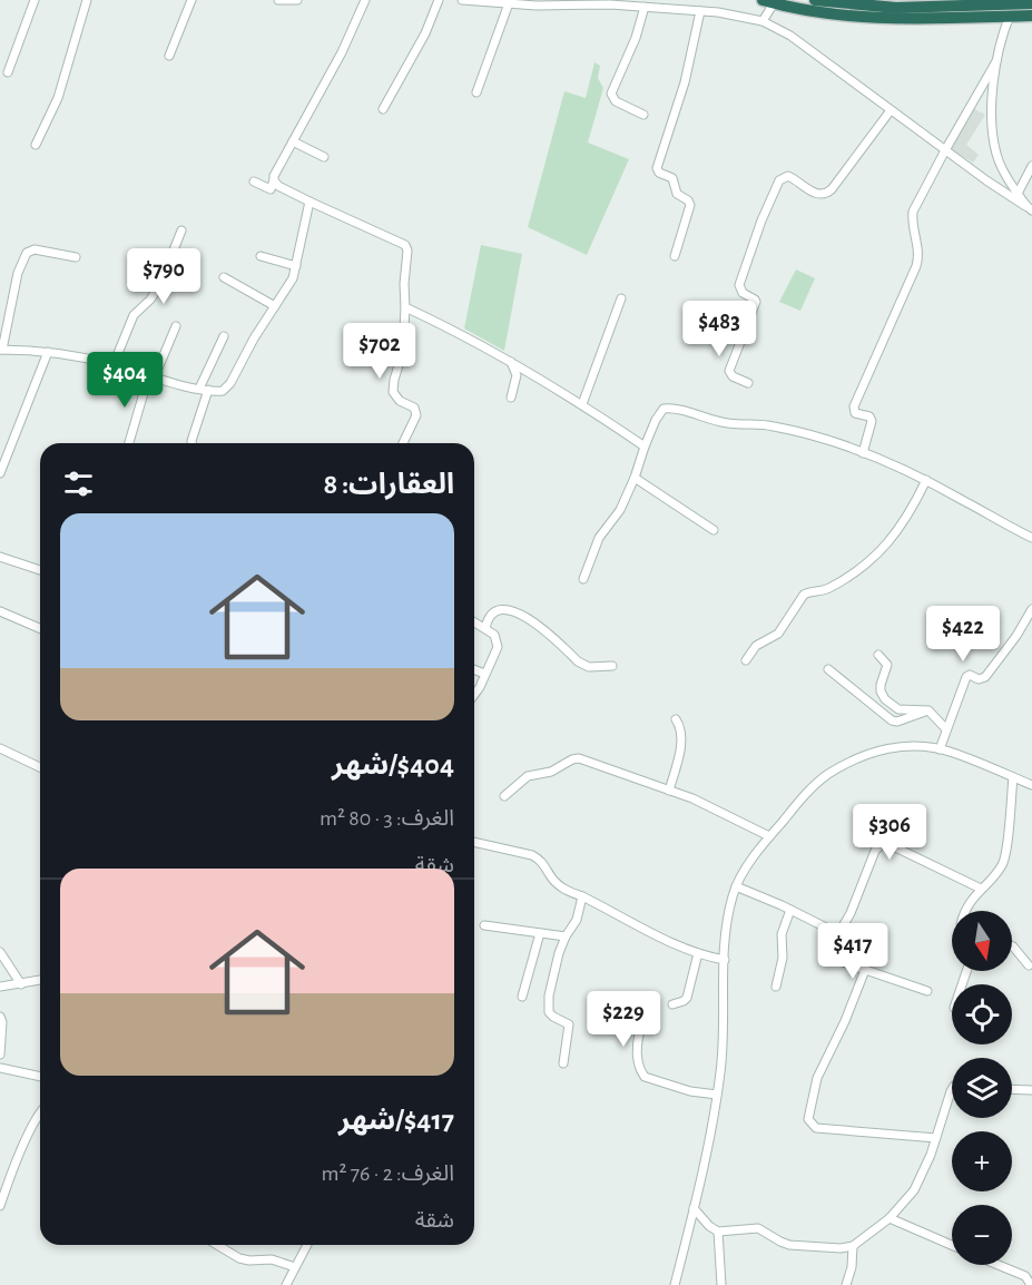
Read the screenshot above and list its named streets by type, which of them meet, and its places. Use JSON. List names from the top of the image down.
{
  "north": "bottom",
  "page": {
    "price": [
      "$790",
      "$483",
      "$702",
      "$404",
      "$422",
      "$306",
      "$417",
      "$229"
    ],
    "heading": "العقارات: 8",
    "list": [
      {
        "name": "$404/شهر",
        "note": "الغرف: 3 · 80 m² · شقة"
      },
      {
        "name": "$417/شهر",
        "note": "الغرف: 2 · 76 m² · شقة"
      }
    ],
    "map_buttons": ["+", "−"]
  }
}
